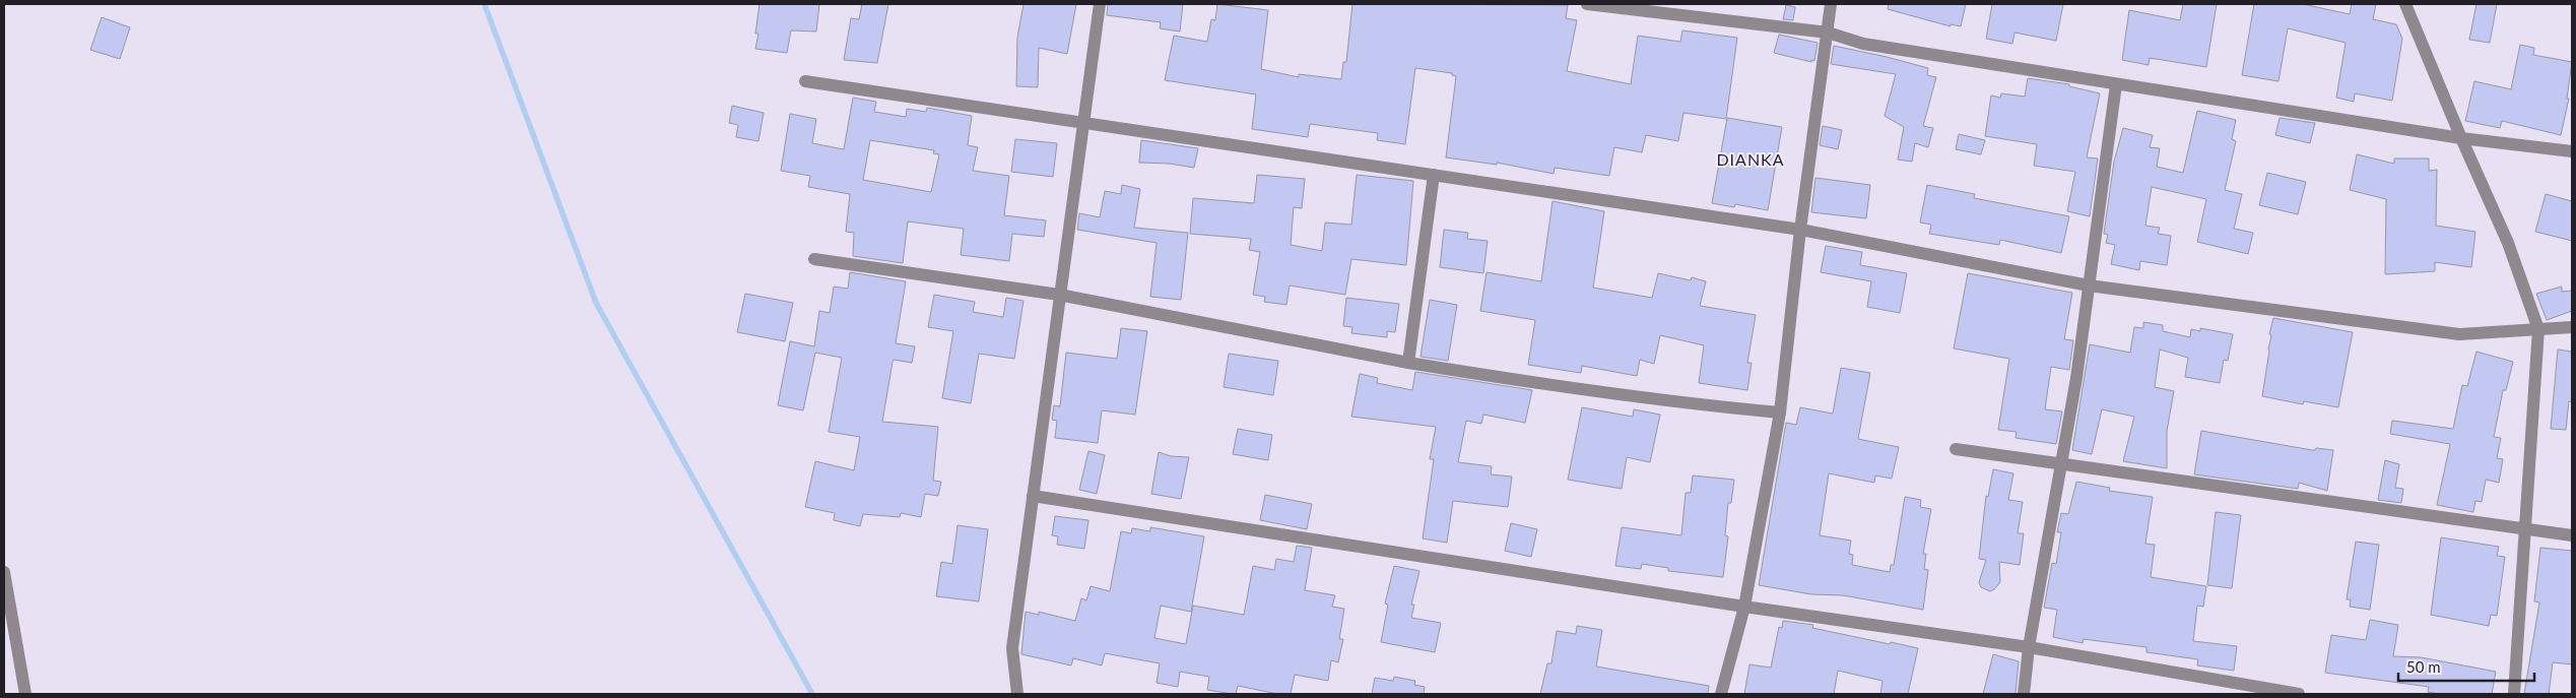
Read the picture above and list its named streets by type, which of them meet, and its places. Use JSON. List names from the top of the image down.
{
  "districts": ["DIANKA"],
  "scale_bar": "50 m"
}
